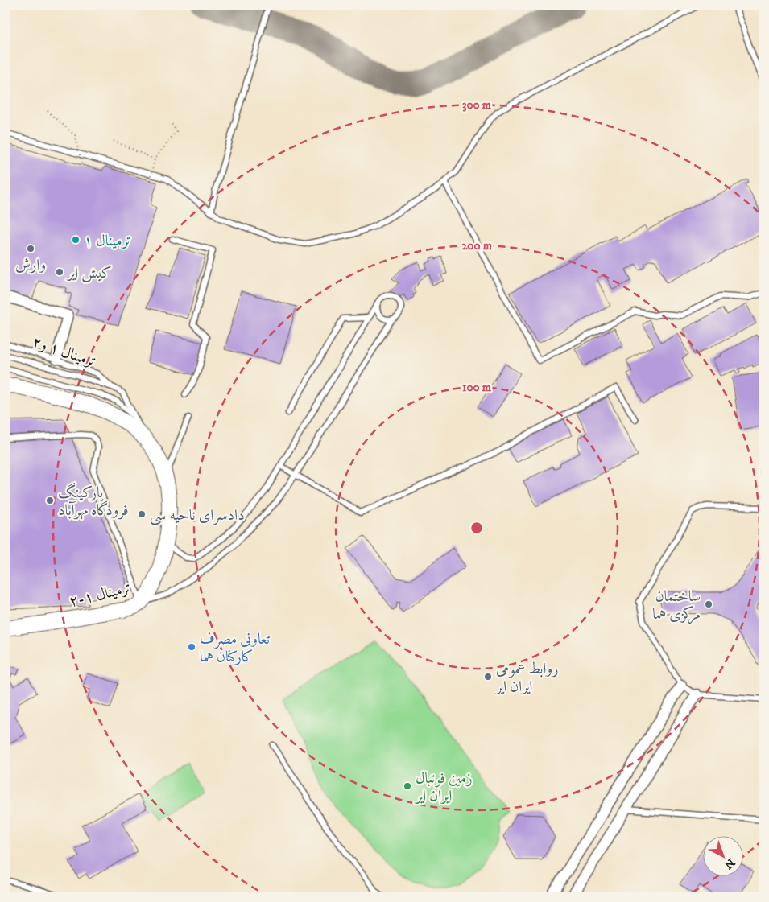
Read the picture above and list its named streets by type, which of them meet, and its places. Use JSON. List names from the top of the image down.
{
  "streets": {
    "main road": ["ترمینال ۱-۲"],
    "lane": ["ترمینال ۱ و۲"]
  },
  "crossings": [
    ["ترمینال ۱ و۲", "ترمینال ۱-۲"]
  ],
  "places": [
    "ترمینال ۱",
    "وارش",
    "کیش ایر",
    "پارکینگ فرودگاه مهرآباد",
    "دادسرای ناحیه سی",
    "ساختمان مرکزی هما",
    "تعاونی مصرف کارکنان هما",
    "روابط عمومی ایران ایر",
    "زمین فوتبال ایران ایر"
  ],
  "north": "bottom right",
  "rings": ["300 m", "200 m", "100 m"]
}
